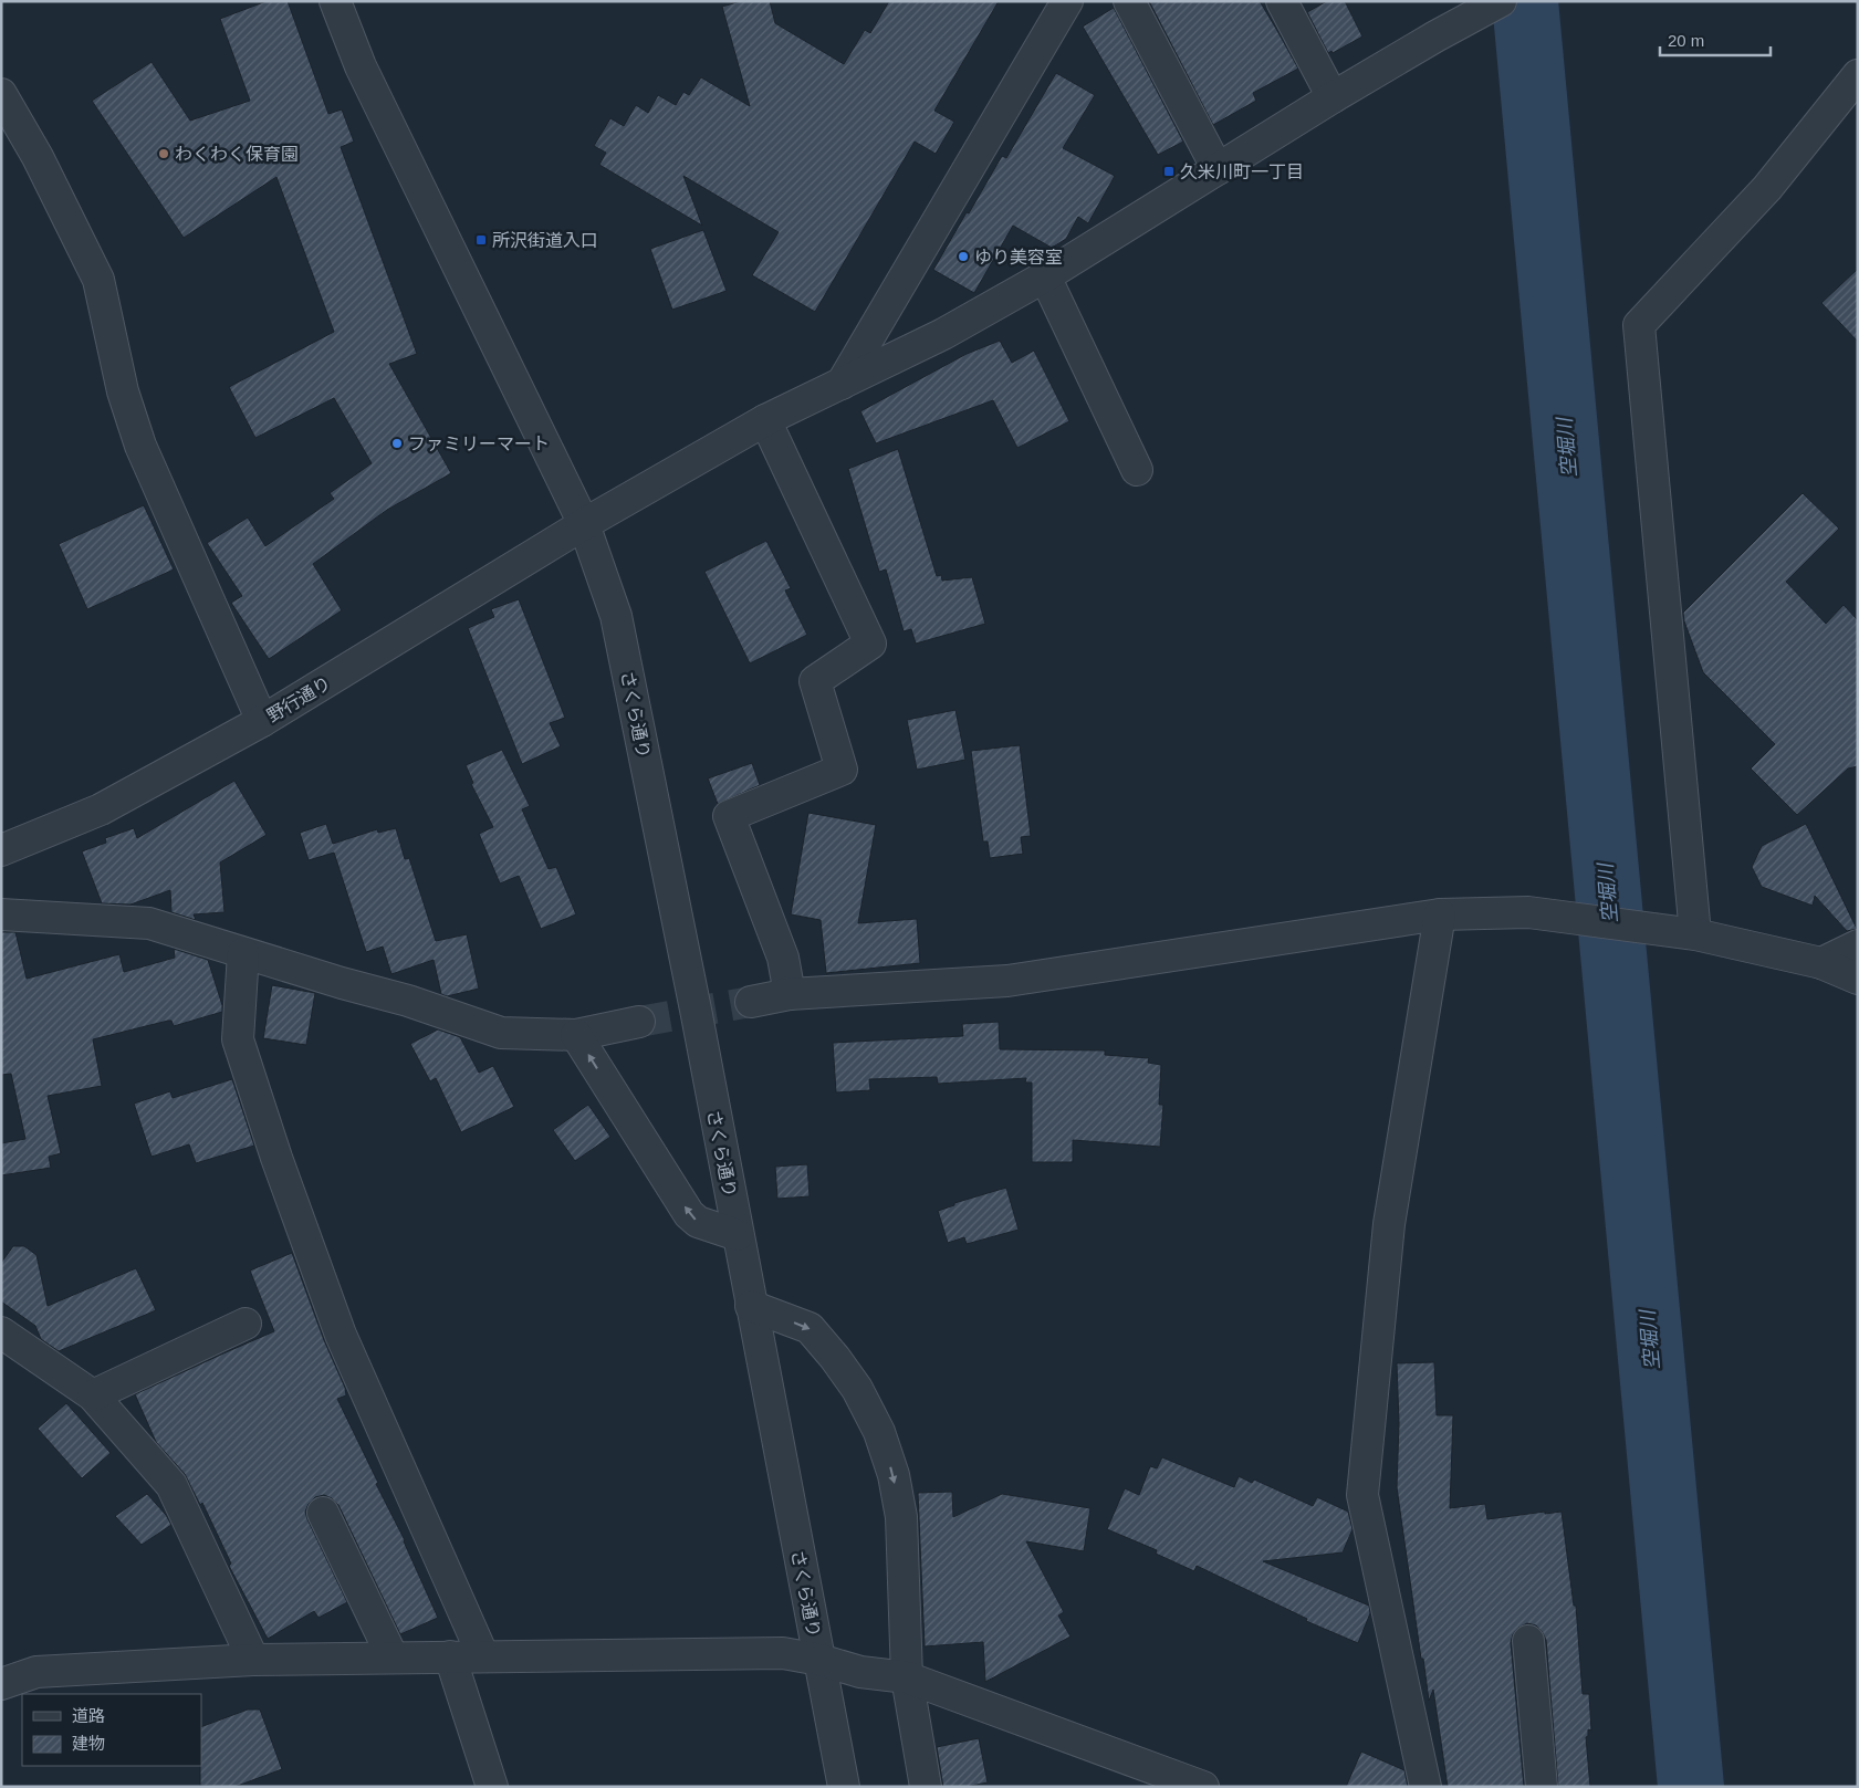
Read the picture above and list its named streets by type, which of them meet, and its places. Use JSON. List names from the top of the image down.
{
  "streets": {
    "street": ["野行通り", "さくら通り"]
  },
  "crossings": [
    ["野行通り", "さくら通り"]
  ],
  "water": ["空堀川"],
  "places": {
    "other": ["わくわく保育園", "ゆり美容室", "ファミリーマート"],
    "transit": ["久米川町一丁目", "所沢街道入口"]
  },
  "legend": ["道路", "建物"],
  "scale_bar": "20 m"
}
